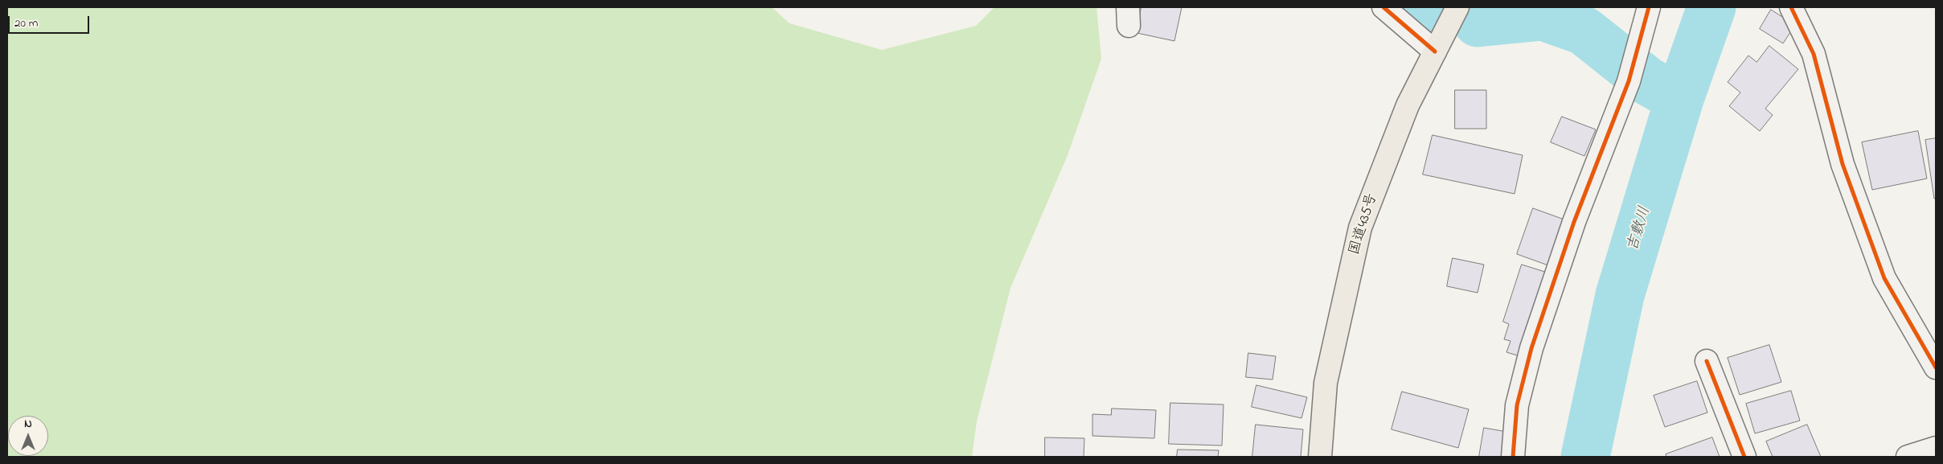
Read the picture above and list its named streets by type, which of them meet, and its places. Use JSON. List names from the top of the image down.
{
  "streets": {
    "highway": ["国道435号"]
  },
  "water": ["吉敷川"],
  "scale_bar": "20 m",
  "north": "top"
}
